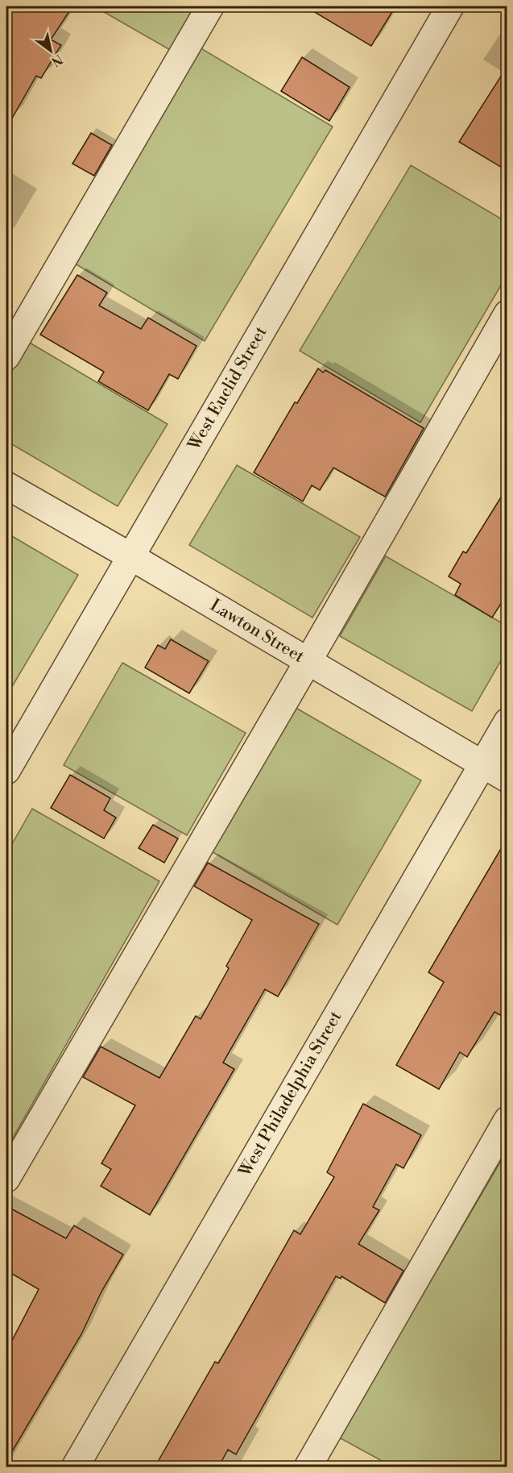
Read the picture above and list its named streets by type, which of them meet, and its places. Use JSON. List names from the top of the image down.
{
  "streets": {
    "street": ["West Euclid Street", "Lawton Street", "West Philadelphia Street"]
  },
  "crossings": [
    ["West Euclid Street", "Lawton Street"],
    ["Lawton Street", "West Philadelphia Street"]
  ],
  "north": "bottom right"
}
